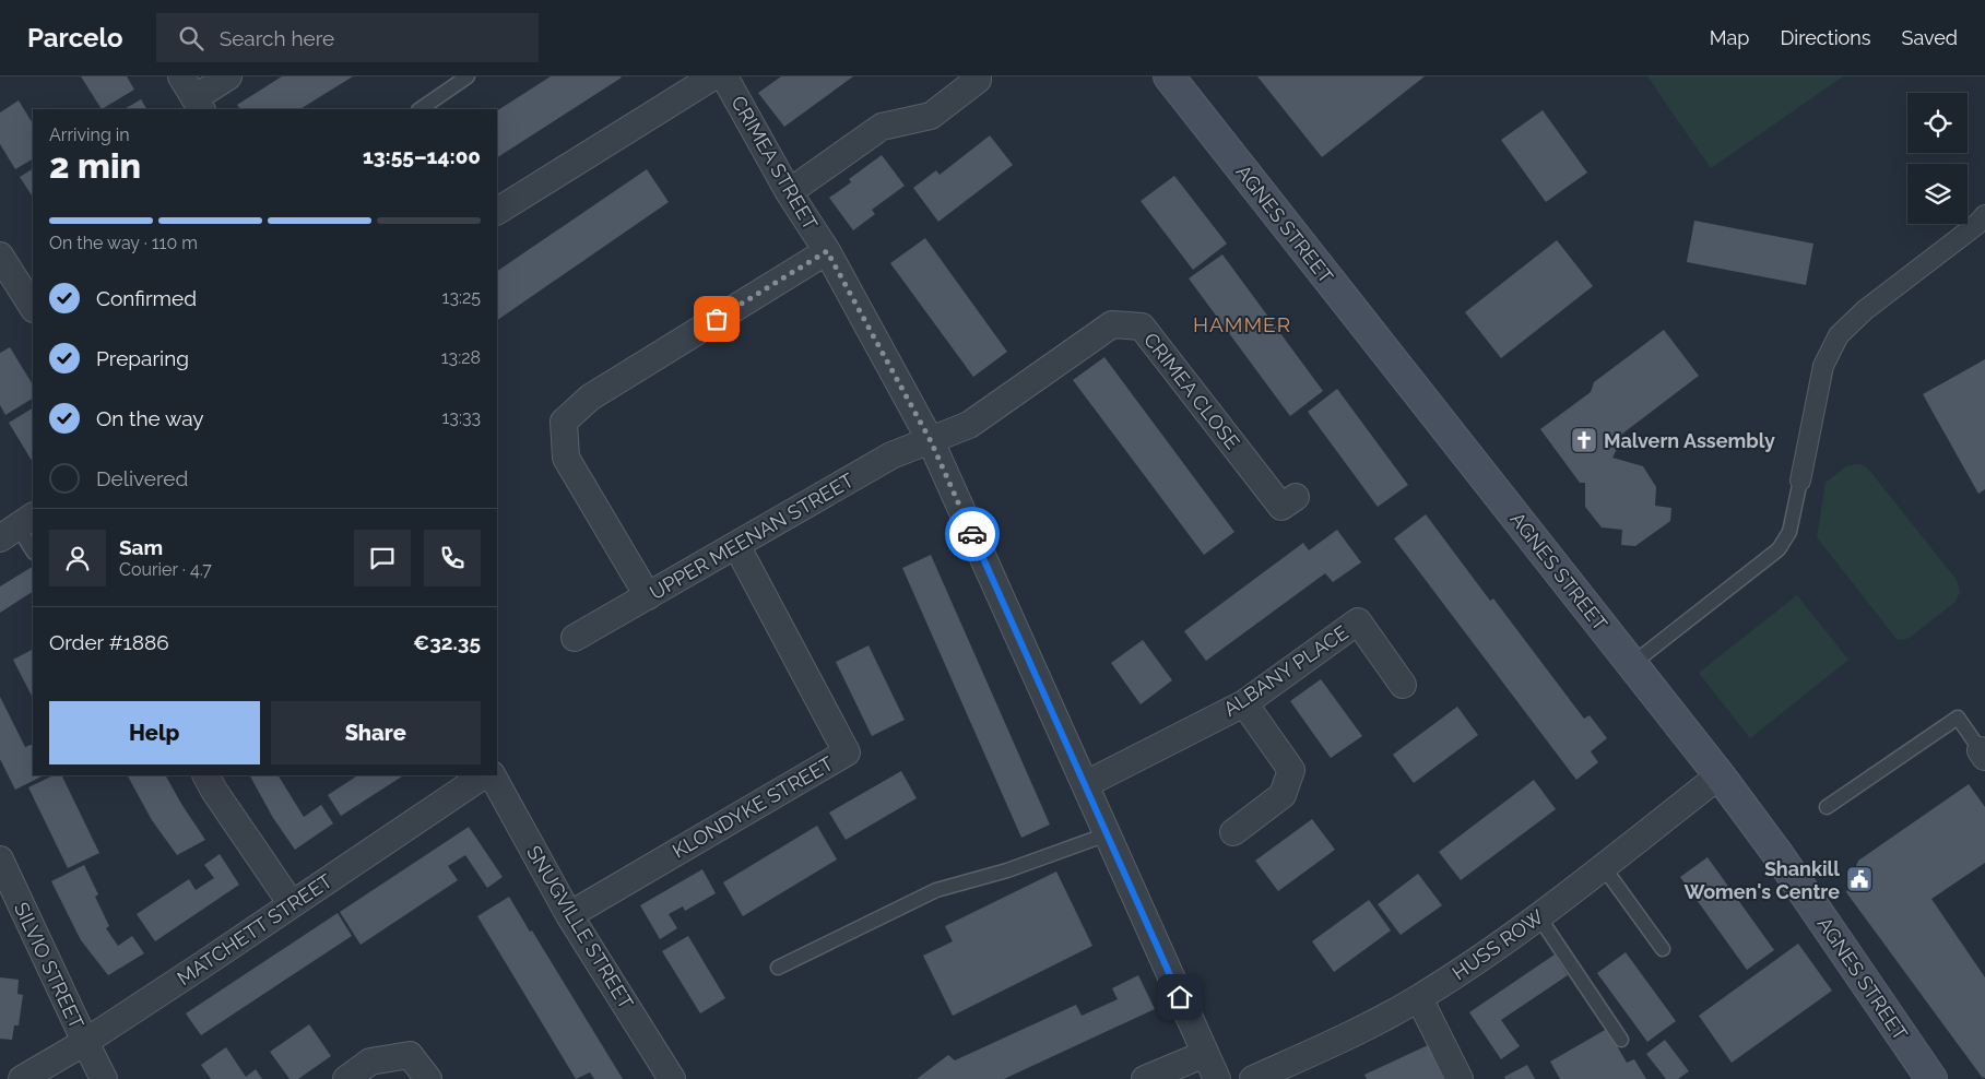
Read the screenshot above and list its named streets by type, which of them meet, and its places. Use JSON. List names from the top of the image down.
{
  "streets": {
    "main road": ["AGNES STREET"],
    "street": [
      "CRIMEA STREET",
      "CRIMEA CLOSE",
      "UPPER MEENAN STREET",
      "ALBANY PLACE",
      "KLONDYKE STREET",
      "SNUGVILLE STREET",
      "MATCHETT STREET",
      "HUSS ROW",
      "SILVIO STREET"
    ]
  },
  "crossings": [
    ["CRIMEA STREET", "CRIMEA CLOSE"],
    ["CRIMEA STREET", "UPPER MEENAN STREET"],
    ["CRIMEA STREET", "ALBANY PLACE"],
    ["AGNES STREET", "HUSS ROW"],
    ["CRIMEA CLOSE", "UPPER MEENAN STREET"],
    ["UPPER MEENAN STREET", "KLONDYKE STREET"],
    ["KLONDYKE STREET", "SNUGVILLE STREET"],
    ["MATCHETT STREET", "SILVIO STREET"]
  ],
  "districts": ["HAMMER"],
  "places": {
    "church": ["Malvern Assembly"],
    "public building": ["Shankill Women's Centre"]
  },
  "page": {
    "header": "Parcelo",
    "search": "Search here",
    "nav": ["Map", "Directions", "Saved"],
    "heading": ["2 min", "Arriving in", "13:55–14:00"],
    "panel": [
      "Sam",
      "Courier · 4.7",
      "Order #1886",
      "€32.35"
    ],
    "bar": "On the way · 110 m",
    "list": [
      ["Confirmed", "13:25"],
      ["Preparing", "13:28"],
      ["On the way", "13:33"],
      "Delivered"
    ],
    "buttons": ["Help", "Share"]
  }
}
